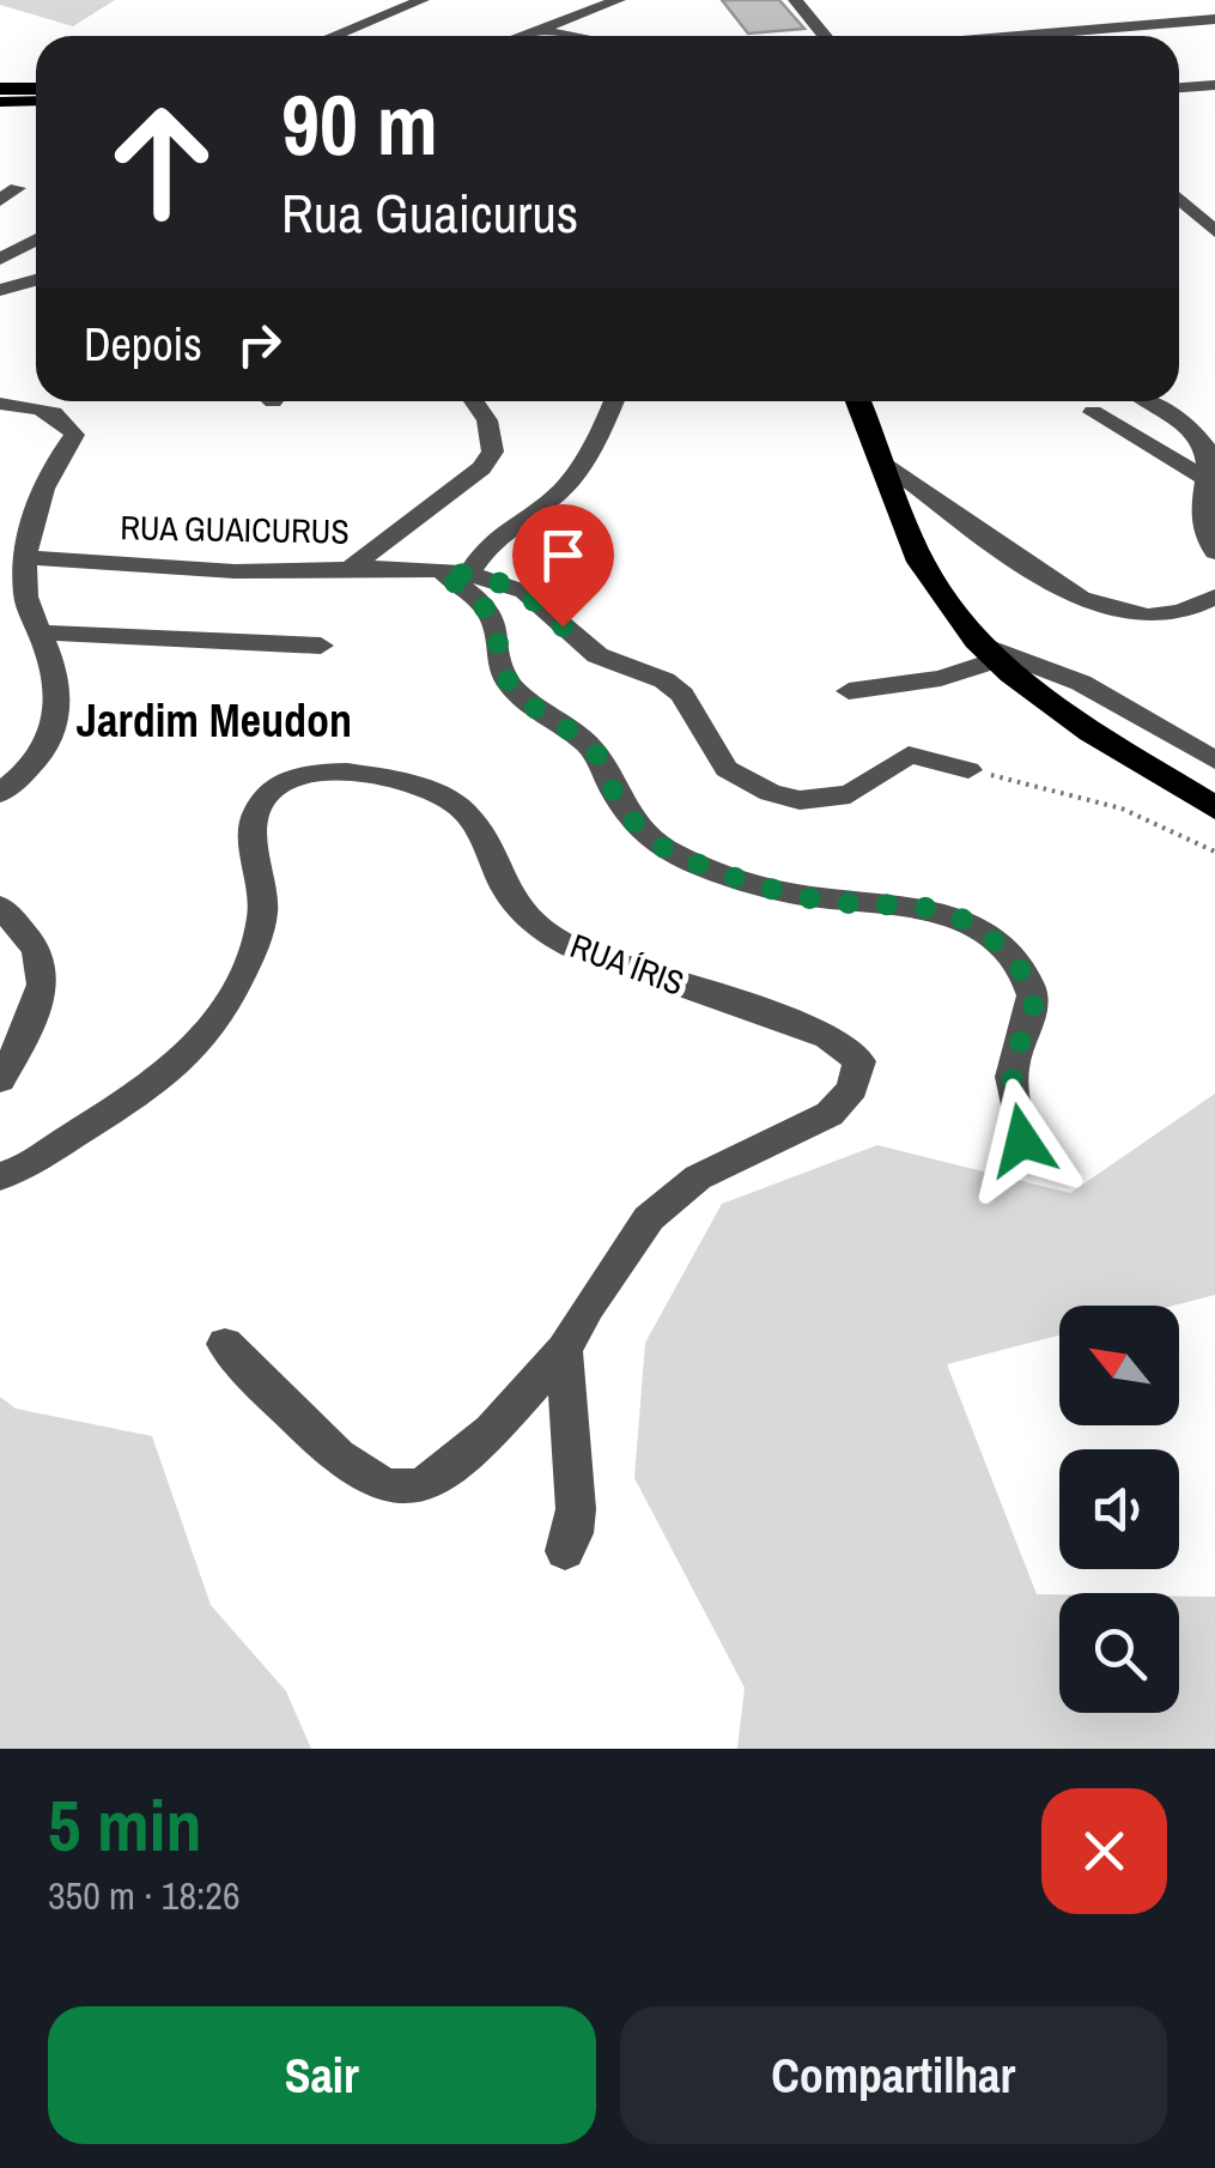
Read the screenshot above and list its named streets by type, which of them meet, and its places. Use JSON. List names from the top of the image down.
{
  "streets": {
    "street": ["RUA GUAICURUS", "RUA ÍRIS"]
  },
  "districts": ["Jardim Meudon"],
  "north": "top left",
  "page": {
    "turn": ["90 m", "Rua Guaicurus"],
    "then": "Depois",
    "heading": ["5 min", "350 m · 18:26"],
    "buttons": ["Sair", "Compartilhar"]
  }
}
